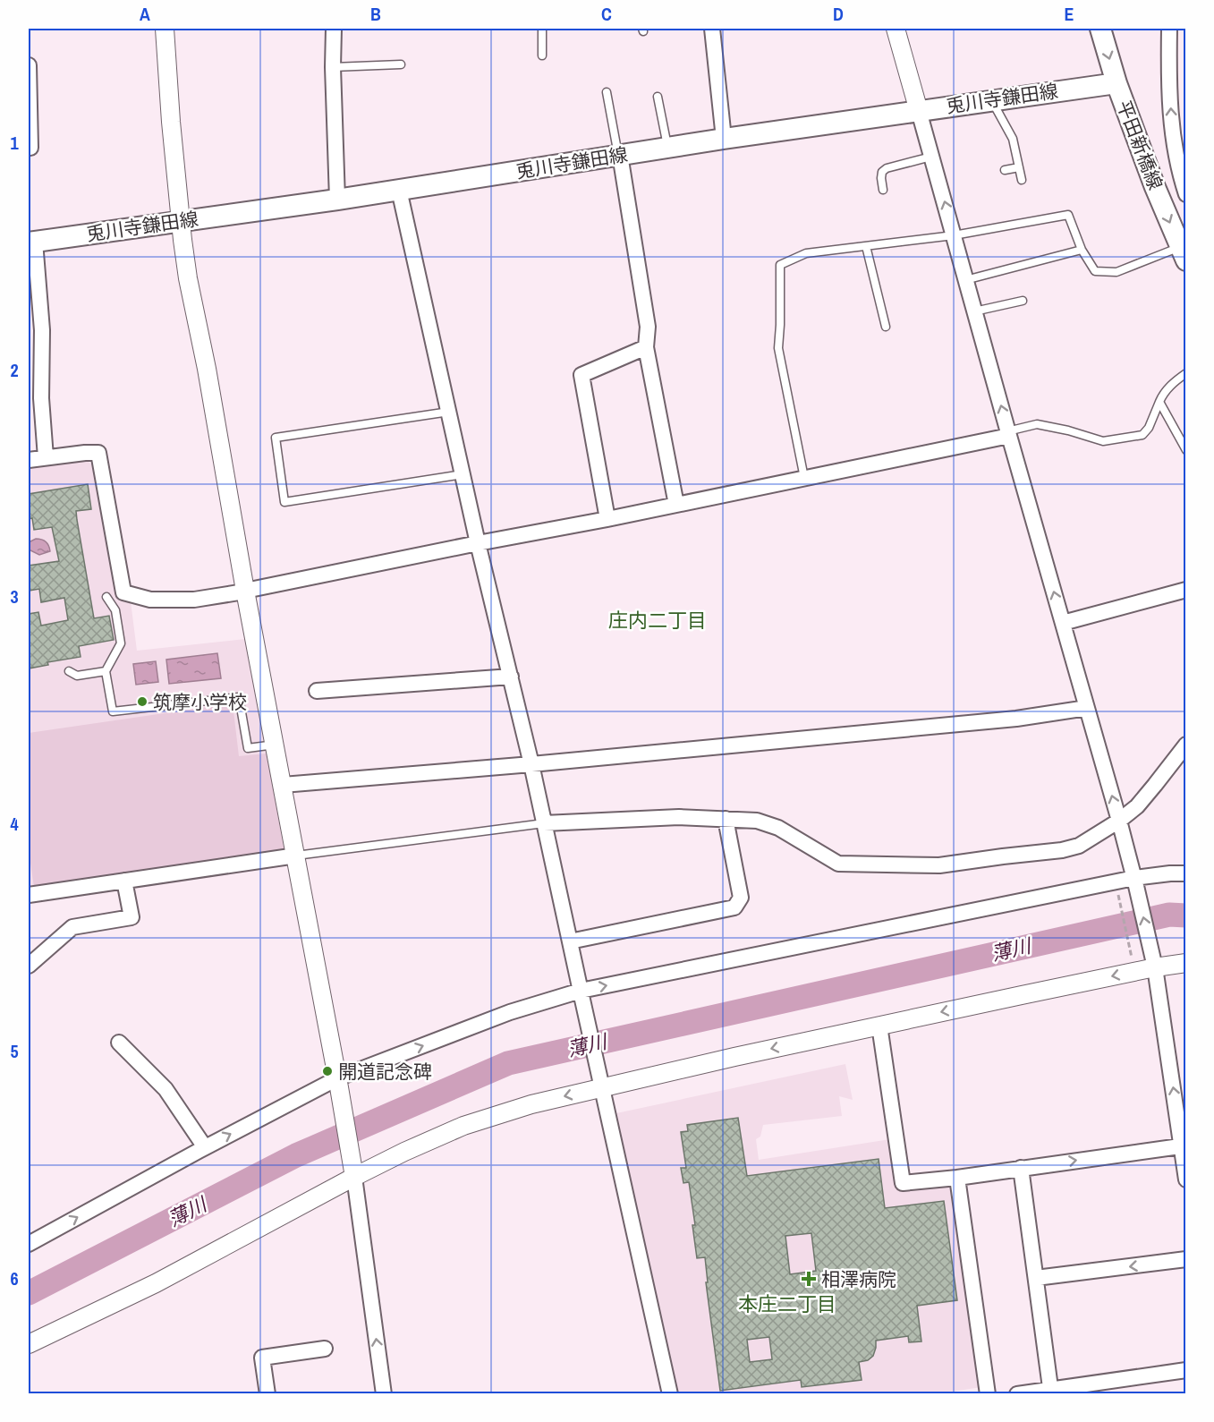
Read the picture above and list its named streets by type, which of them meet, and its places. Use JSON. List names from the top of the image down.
{
  "streets": {
    "main road": ["兎川寺鎌田線", "平田新橋線"]
  },
  "crossings": [
    ["兎川寺鎌田線", "平田新橋線"]
  ],
  "one_way": ["平田新橋線"],
  "districts": ["庄内二丁目", "本庄二丁目"],
  "water": ["薄川"],
  "places": {
    "other": ["筑摩小学校", "開道記念碑"],
    "health": ["相澤病院"]
  },
  "grid": {
    "columns": [
      "A",
      "B",
      "C",
      "D",
      "E"
    ],
    "rows": [
      "1",
      "2",
      "3",
      "4",
      "5",
      "6"
    ]
  }
}
